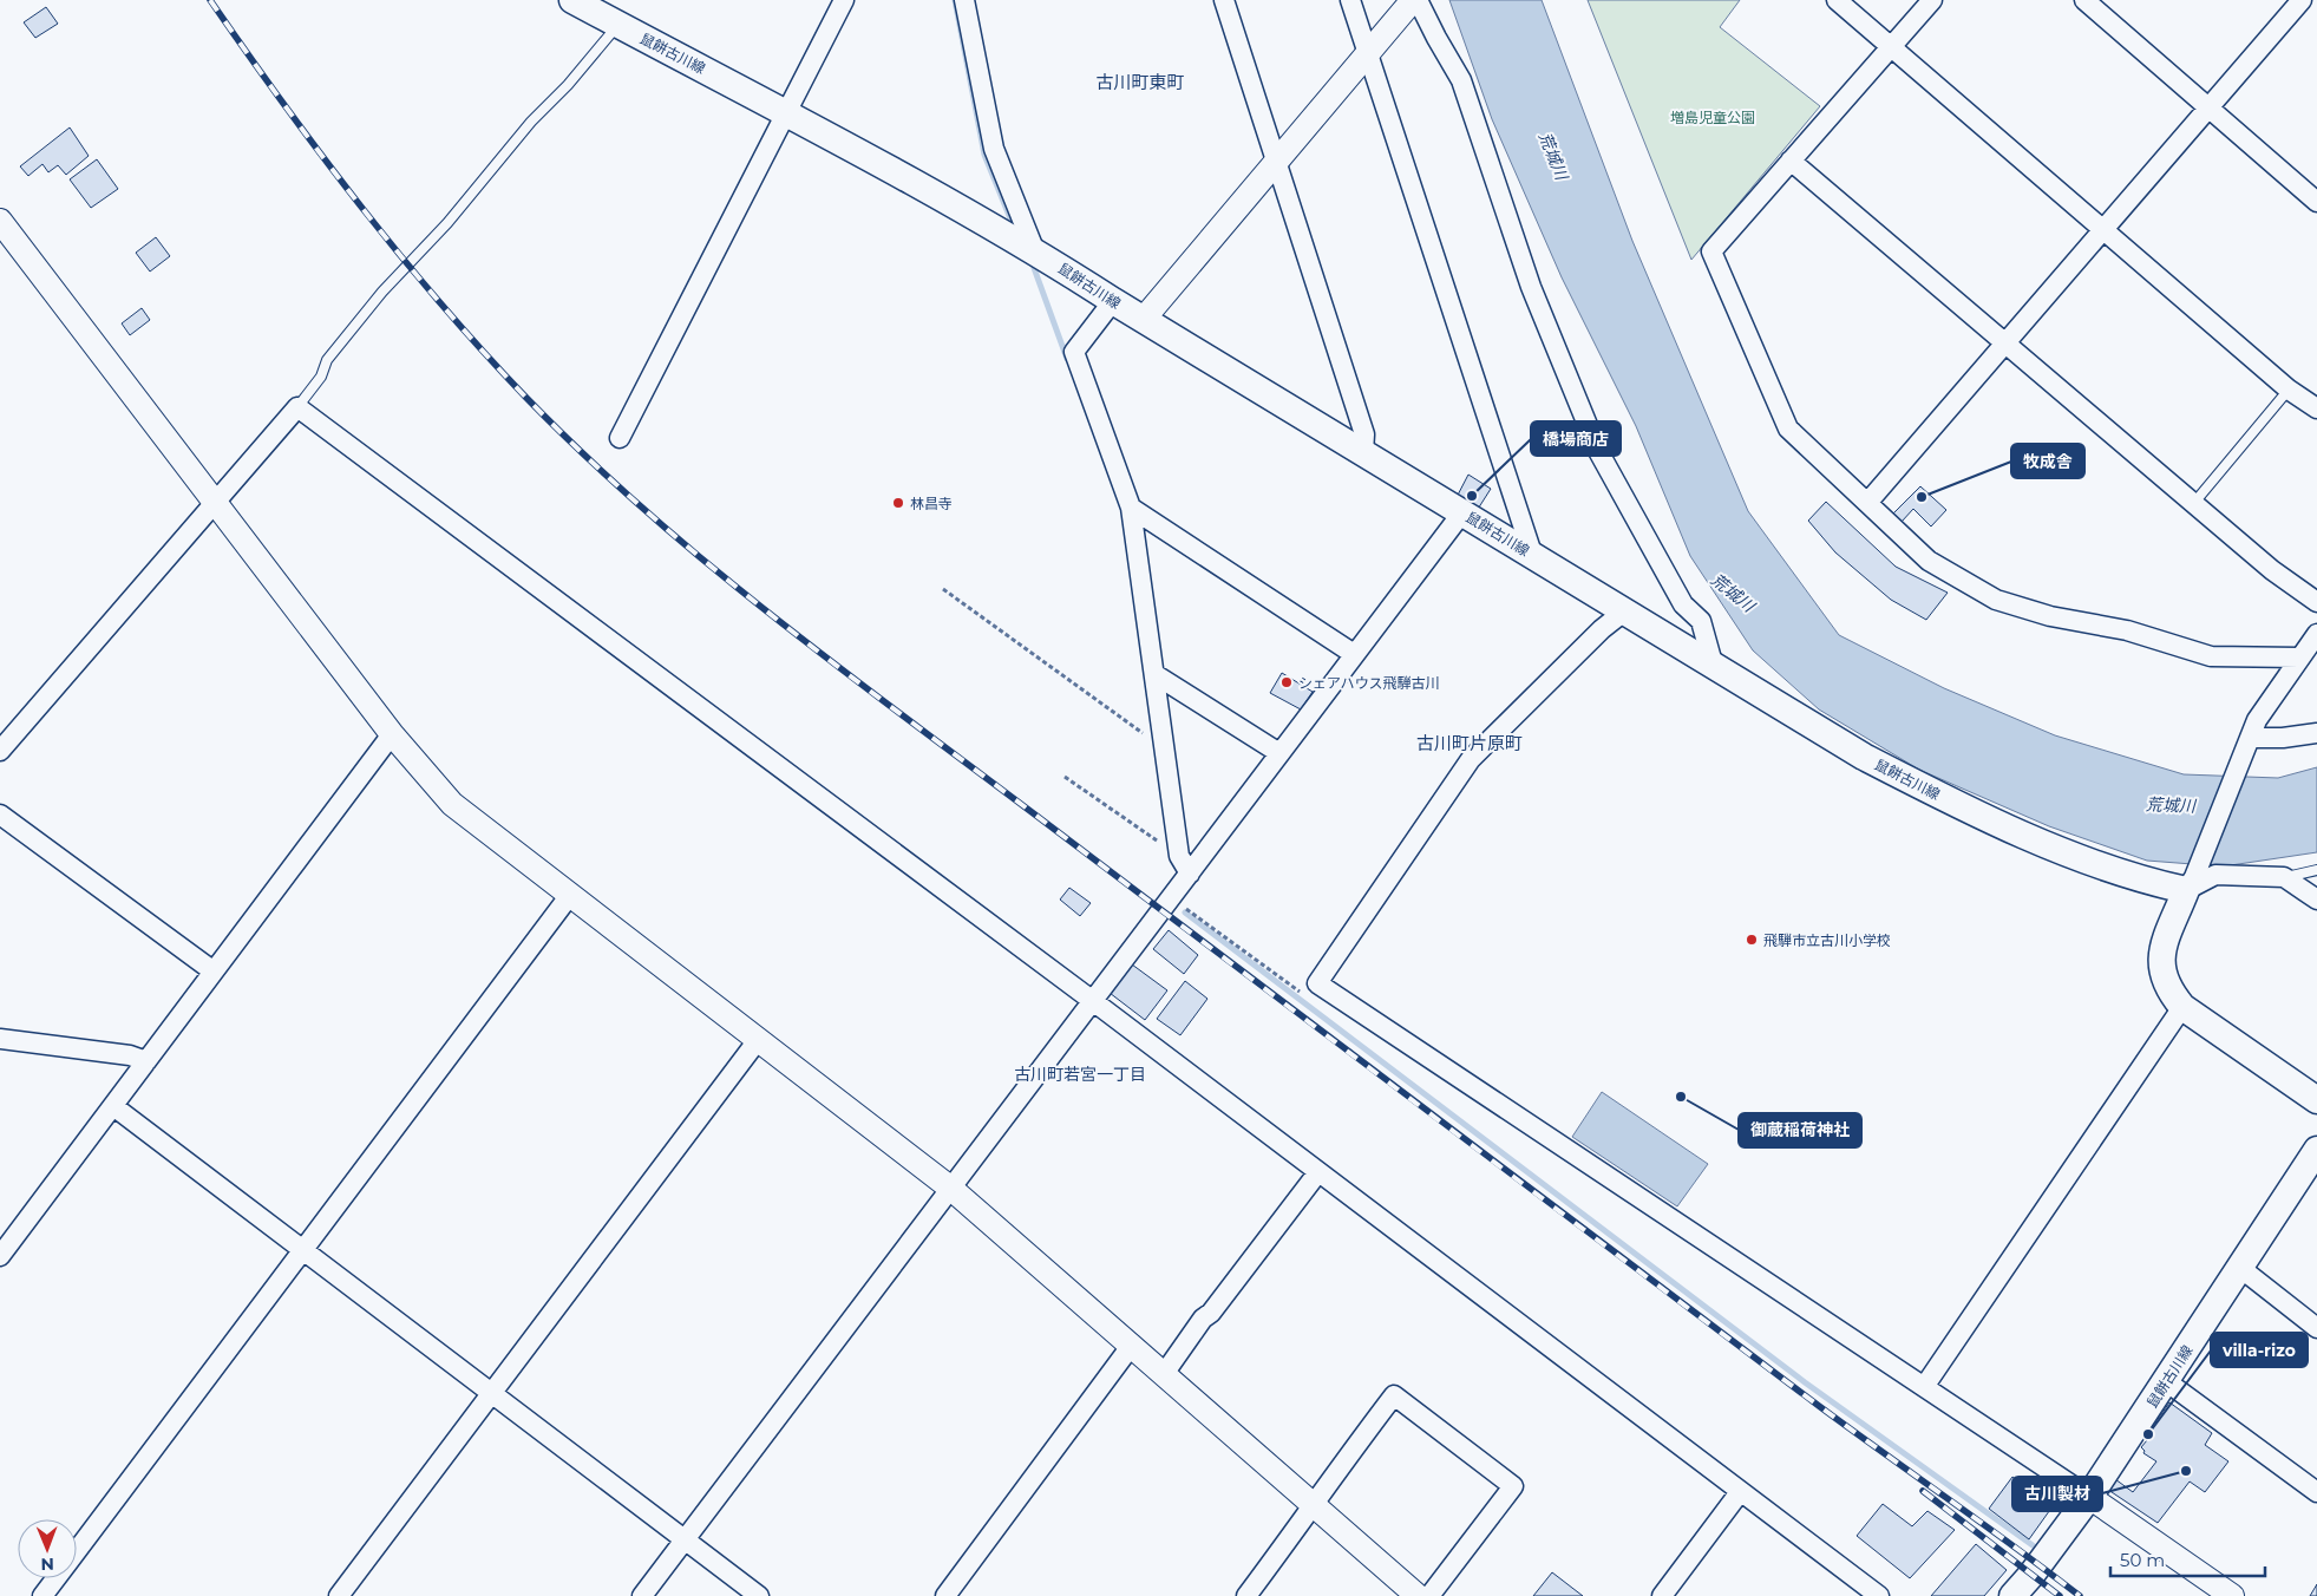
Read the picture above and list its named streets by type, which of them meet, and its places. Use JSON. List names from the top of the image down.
{
  "streets": {
    "main road": ["鼠餅古川線"]
  },
  "districts": ["古川町東町", "古川町片原町", "古川町若宮一丁目"],
  "water": ["荒城川"],
  "parks": ["増島児童公園"],
  "places": [
    "橋場商店",
    "牧成舎",
    "林昌寺",
    "シェアハウス飛騨古川",
    "飛騨市立古川小学校",
    "御蔵稲荷神社",
    "villa-rizo",
    "古川製材"
  ],
  "scale_bar": "50 m",
  "north": "bottom"
}
